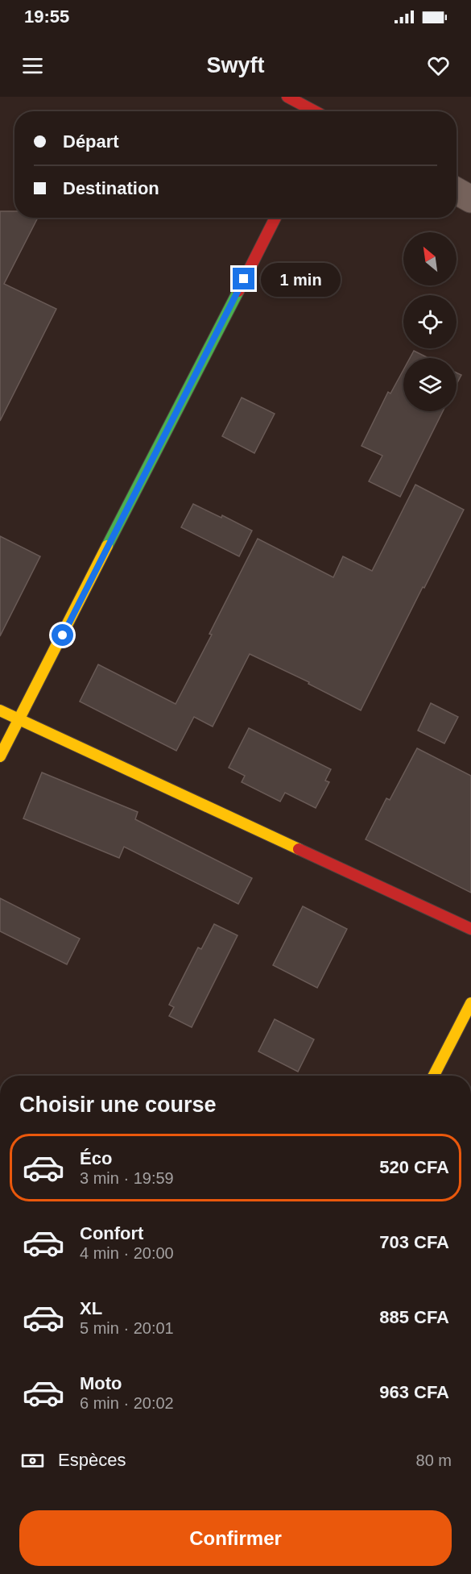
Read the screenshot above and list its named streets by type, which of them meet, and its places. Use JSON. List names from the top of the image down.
{
  "north": "top left",
  "page": {
    "status": "19:55",
    "header": "Swyft",
    "banner": ["Départ", "Destination"],
    "bubble": "1 min",
    "heading": "Choisir une course",
    "list": [
      {
        "name": "Éco",
        "note": "3 min · 19:59",
        "value": "520 CFA"
      },
      {
        "name": "Confort",
        "note": "4 min · 20:00",
        "value": "703 CFA"
      },
      {
        "name": "XL",
        "note": "5 min · 20:01",
        "value": "885 CFA"
      },
      {
        "name": "Moto",
        "note": "6 min · 20:02",
        "value": "963 CFA"
      }
    ],
    "pay": ["Espèces", "80 m"],
    "buttons": "Confirmer"
  }
}
